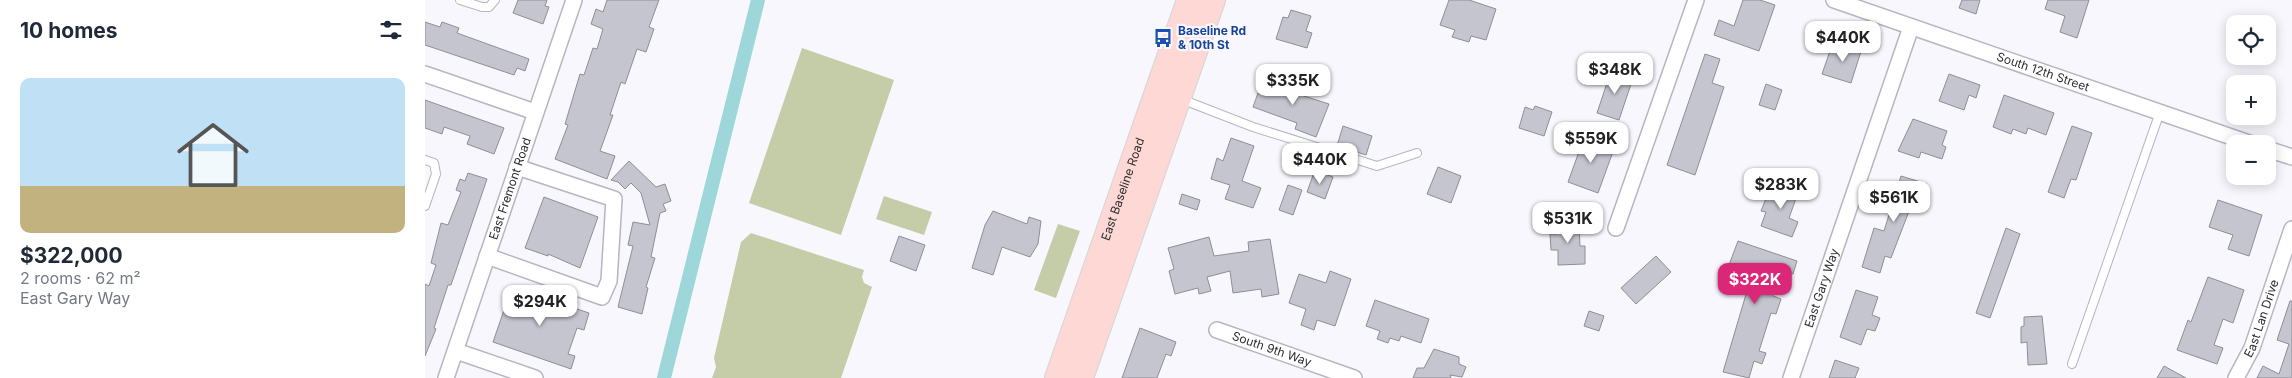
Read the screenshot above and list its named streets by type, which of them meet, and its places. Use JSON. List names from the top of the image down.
{
  "streets": {
    "main road": ["East Baseline Road"],
    "street": [
      "South 12th Street",
      "East Fremont Road",
      "East Gary Way",
      "East Lan Drive",
      "South 9th Way"
    ]
  },
  "crossings": [
    ["South 12th Street", "East Gary Way"]
  ],
  "places": {
    "bus stop": ["Baseline Rd & 10th St"]
  },
  "page": {
    "heading": "10 homes",
    "map_buttons": ["+", "−"],
    "price": [
      "$440K",
      "$348K",
      "$335K",
      "$559K",
      "$440K",
      "$283K",
      "$561K",
      "$531K",
      "$322K",
      "$294K"
    ],
    "list": [
      {
        "name": "$322,000",
        "note": "2 rooms · 62 m² · East Gary Way"
      }
    ]
  }
}
